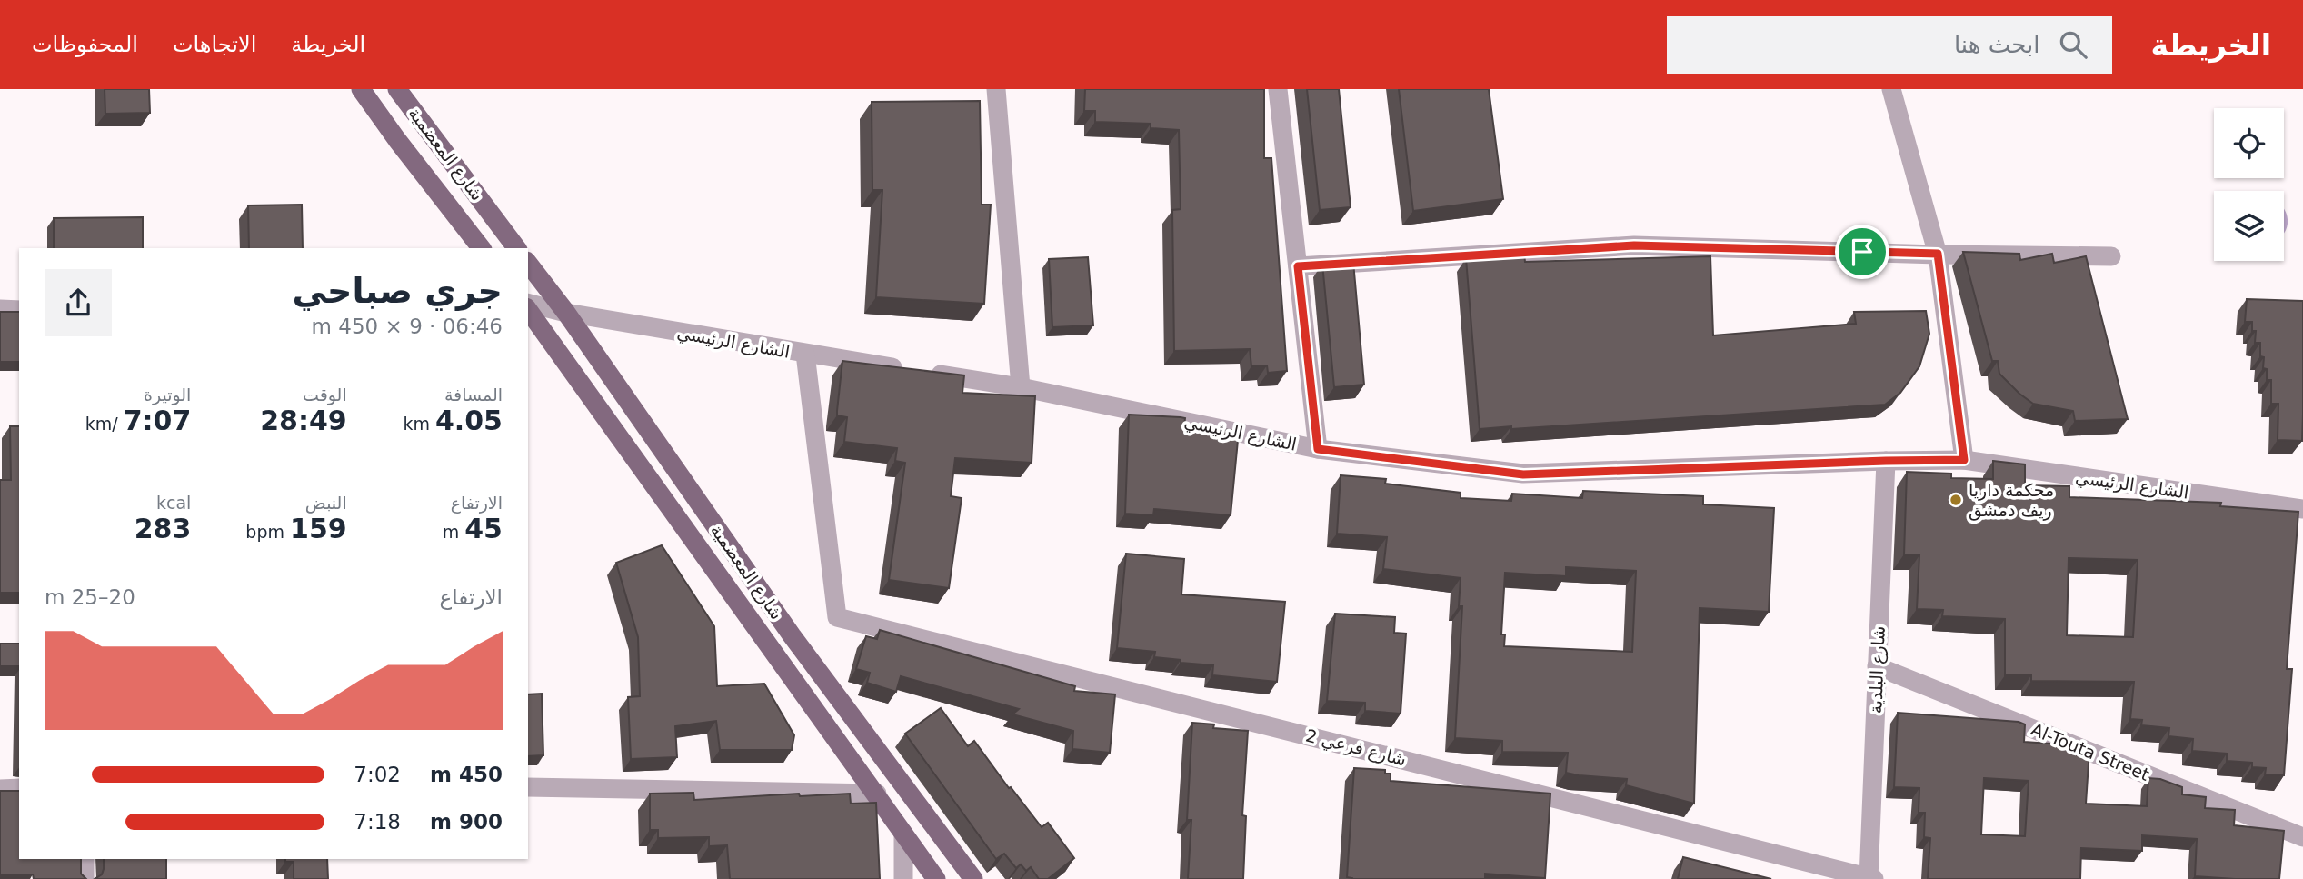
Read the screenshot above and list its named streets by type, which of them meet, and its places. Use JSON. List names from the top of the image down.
{
  "streets": {
    "main road": ["شارع المعضمية"],
    "street": [
      "الشارع الرئيسي",
      "شارع البلدية",
      "شارع فرعي 2",
      "Al-Touta Street"
    ]
  },
  "crossings": [
    ["شارع المعضمية", "الشارع الرئيسي"],
    ["الشارع الرئيسي", "شارع البلدية"],
    ["الشارع الرئيسي", "شارع فرعي 2"],
    ["شارع البلدية", "شارع فرعي 2"],
    ["شارع البلدية", "Al-Touta Street"]
  ],
  "places": ["محكمة داريا ريف دمشق"],
  "page": {
    "header": "الخريطة",
    "search": "ابحث هنا",
    "nav": ["الخريطة", "الاتجاهات", "المحفوظات"],
    "heading": ["جري صباحي", "06:46 · 9 × 450 m"],
    "stats": [
      ["المسافة", "4.05 km"],
      ["الوقت", "28:49"],
      ["الوتيرة", "7:07 /km"],
      ["الارتفاع", "45 m"],
      ["النبض", "159 bpm"],
      ["kcal", "283"]
    ],
    "chart": ["الارتفاع", "20–25 m"],
    "list": [
      {
        "name": "450 m",
        "note": "7:02"
      },
      {
        "name": "900 m",
        "note": "7:18"
      }
    ]
  }
}
